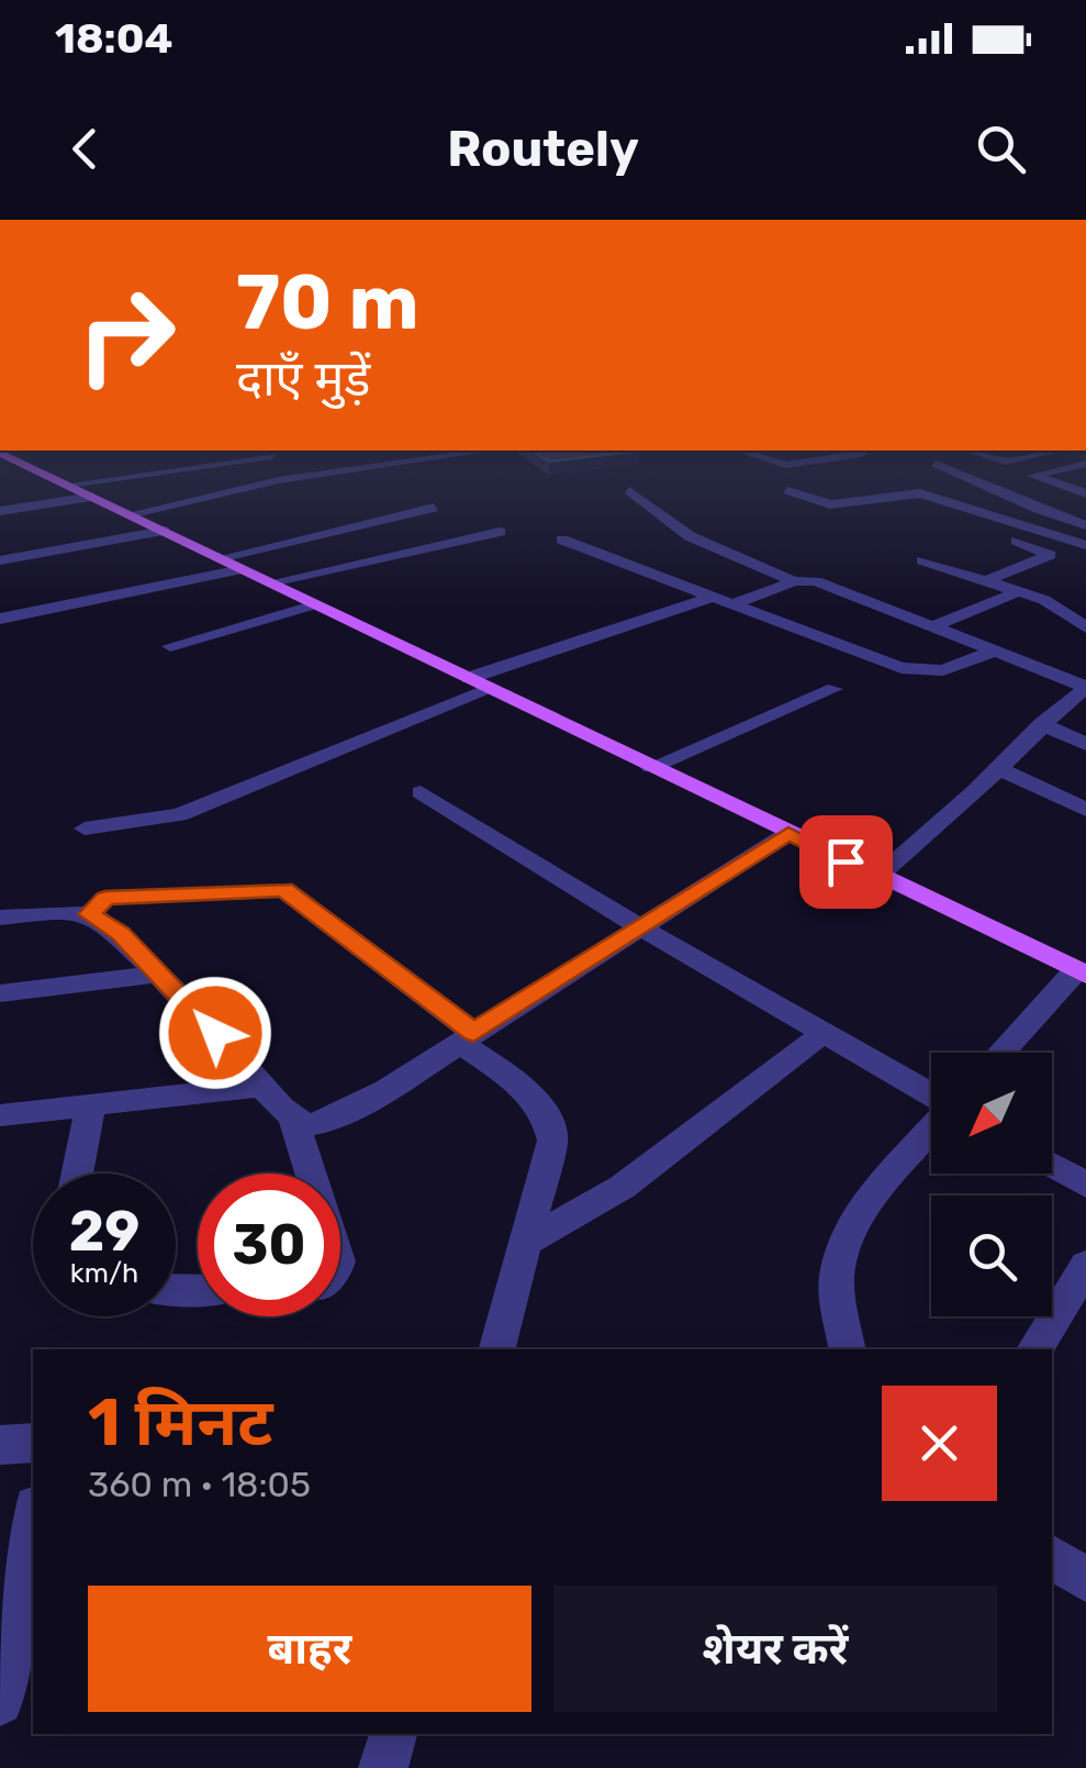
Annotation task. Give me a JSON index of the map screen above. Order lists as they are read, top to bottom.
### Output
{
  "north": "bottom left",
  "page": {
    "status": "18:04",
    "header": "Routely",
    "turn": ["70 m", "दाएँ मुड़ें"],
    "speed": "29 km/h",
    "limit": "30",
    "heading": ["1 मिनट", "360 m · 18:05"],
    "buttons": ["बाहर", "शेयर करें"]
  }
}
